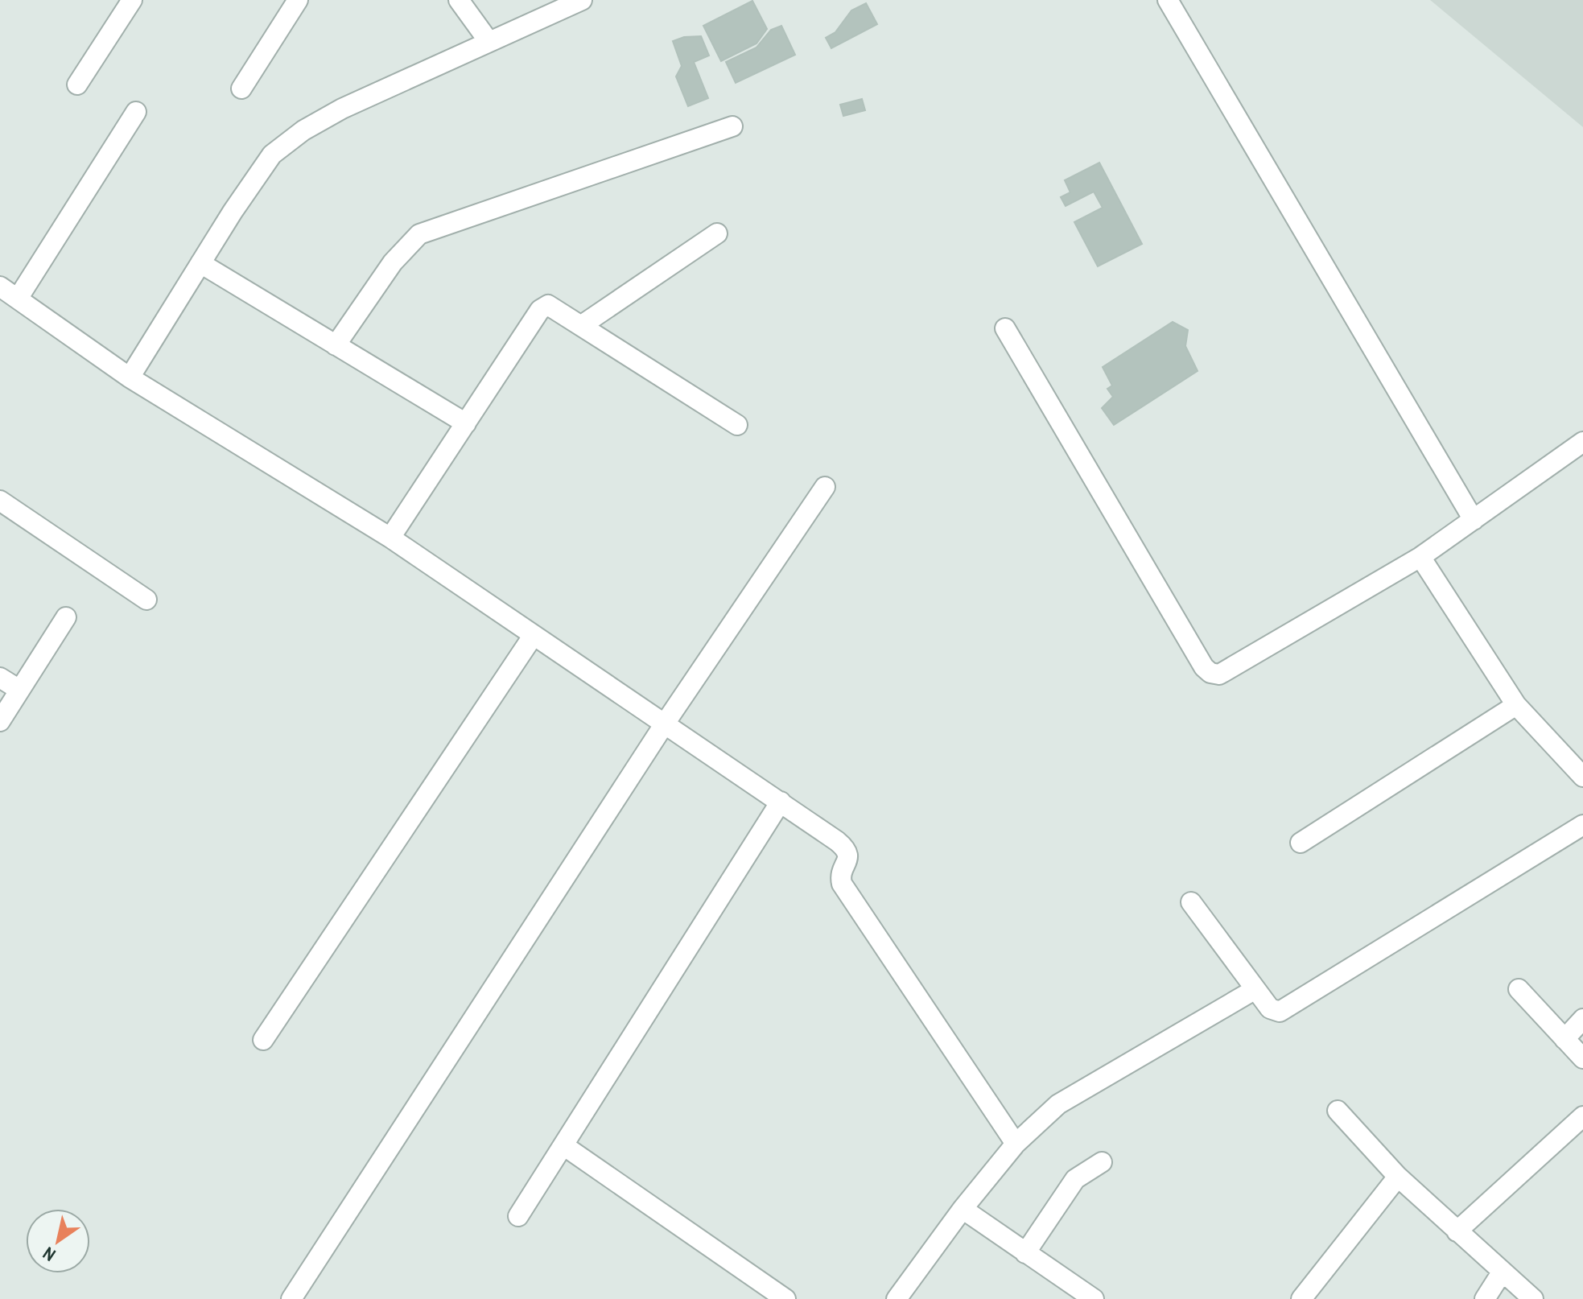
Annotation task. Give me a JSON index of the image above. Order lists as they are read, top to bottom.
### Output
{
  "north": "bottom left"
}
